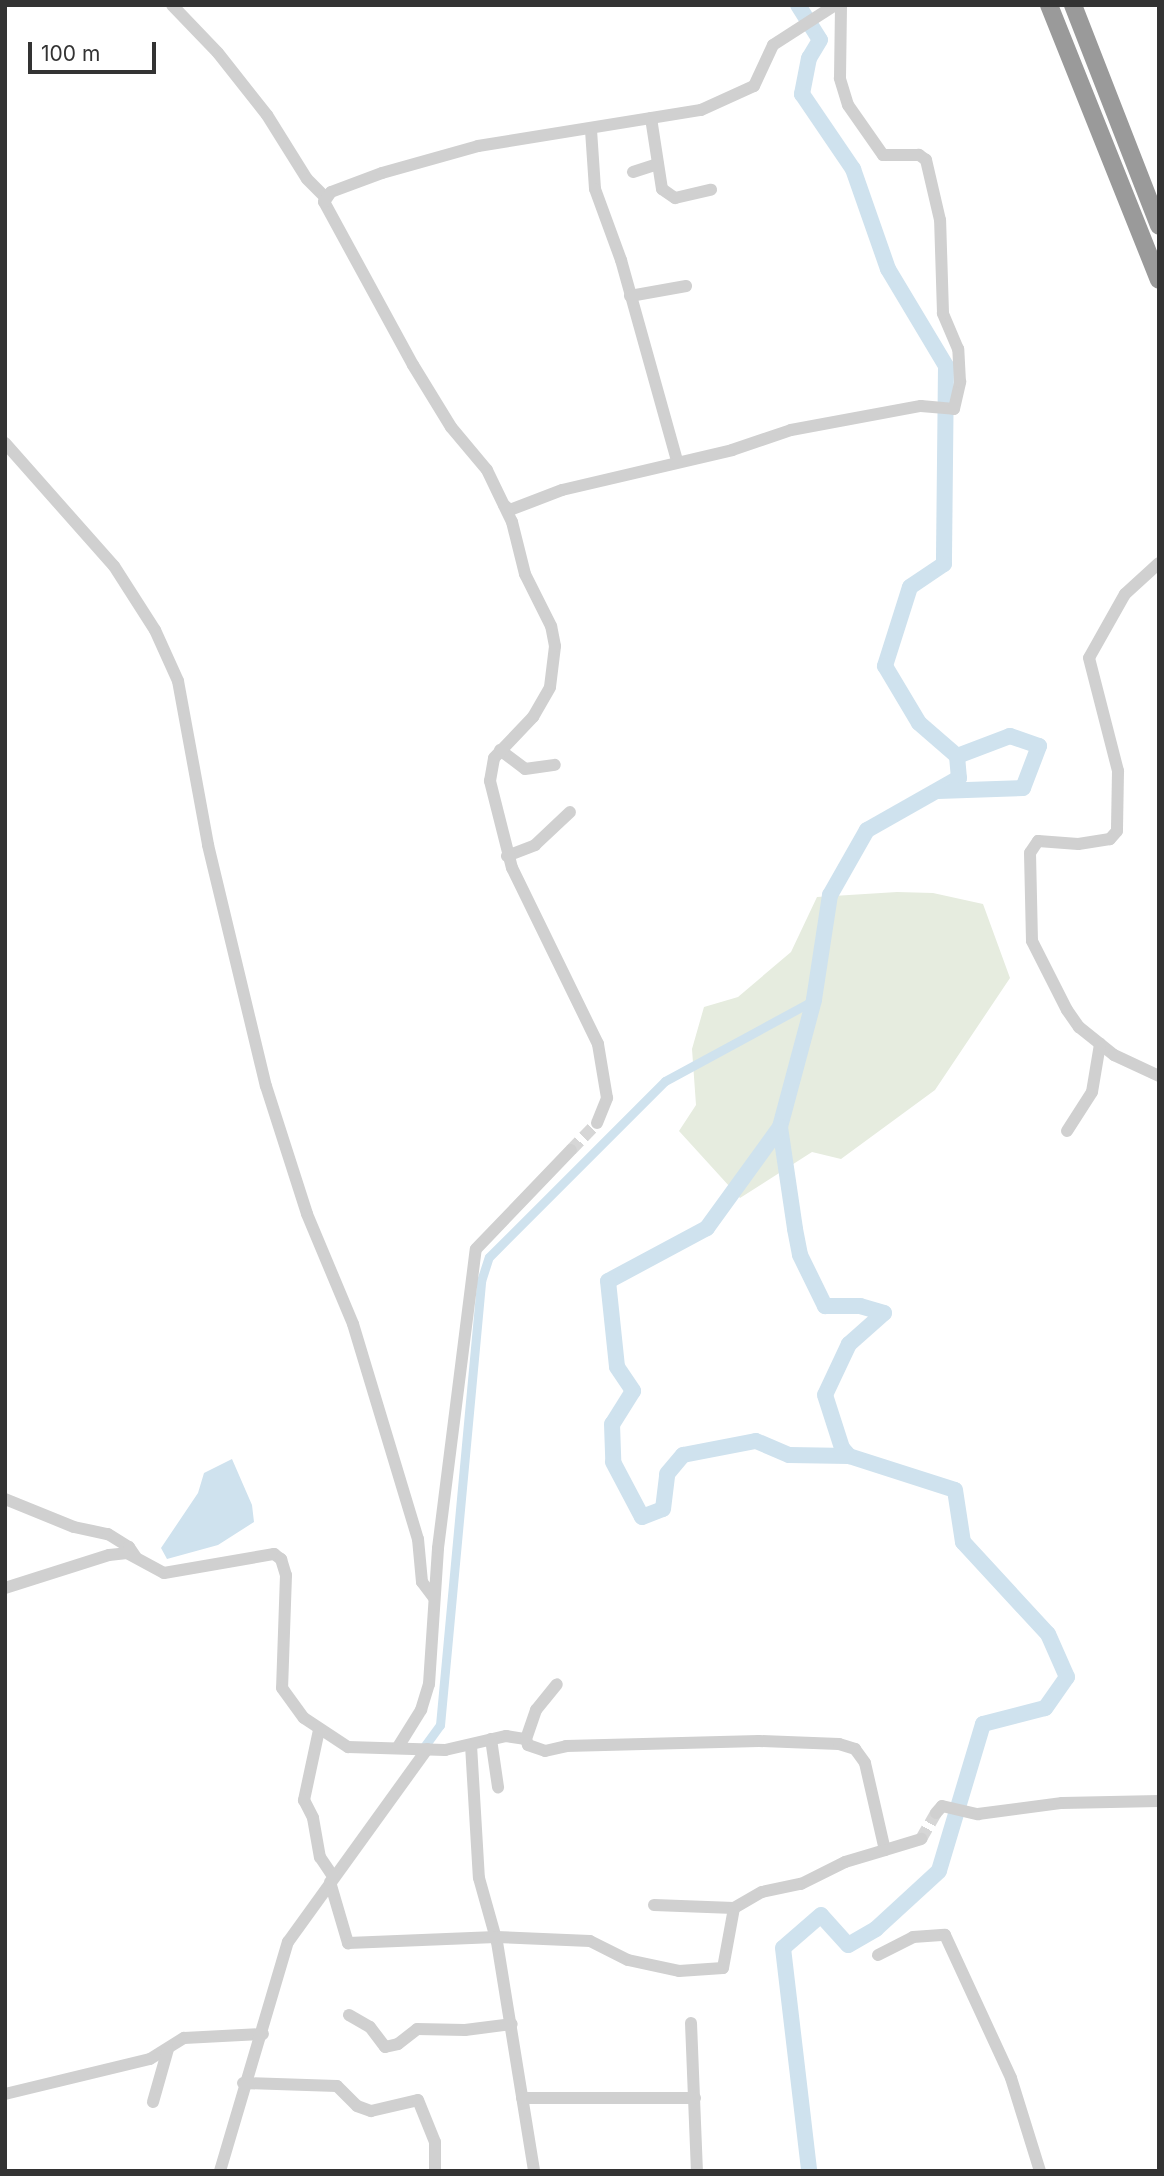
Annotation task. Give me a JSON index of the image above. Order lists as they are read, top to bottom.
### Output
{
  "scale_bar": "100 m"
}
